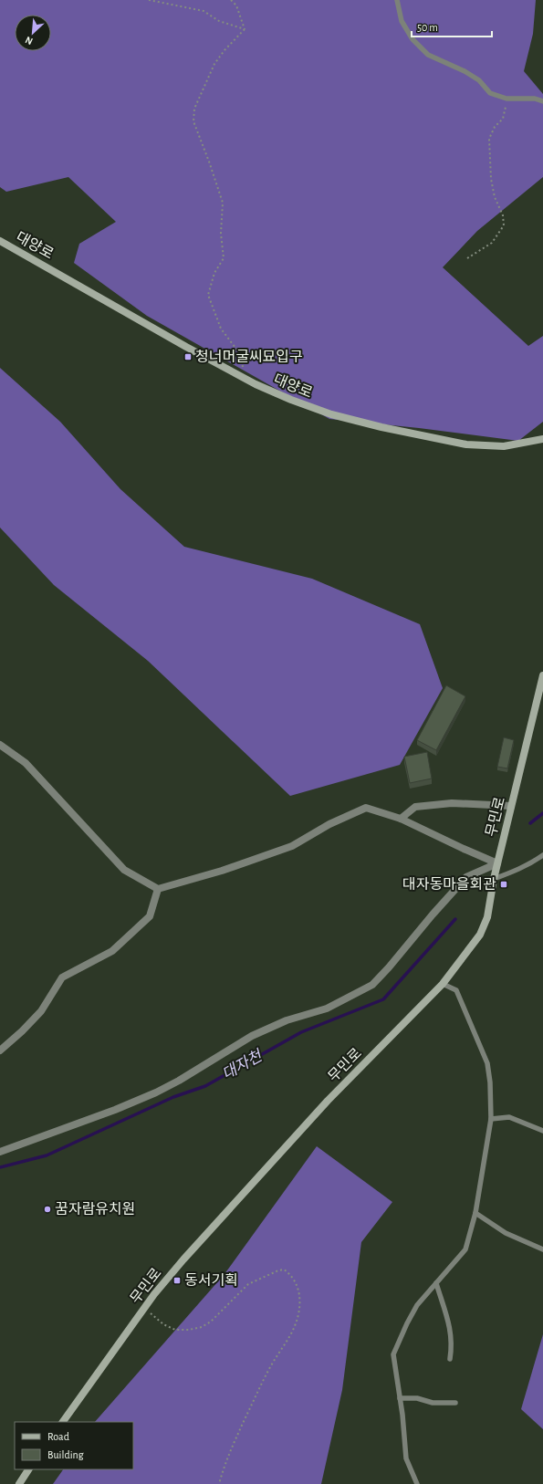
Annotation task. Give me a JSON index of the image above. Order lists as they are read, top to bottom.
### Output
{
  "streets": {
    "street": ["대양로", "무민로"]
  },
  "water": ["대자천"],
  "places": {
    "transit": ["청너머굴씨묘입구", "대자동마을회관", "동서기획"],
    "other": ["꿈자람유치원"]
  },
  "legend": ["Road", "Building"],
  "scale_bar": "50 m",
  "north": "bottom left"
}
